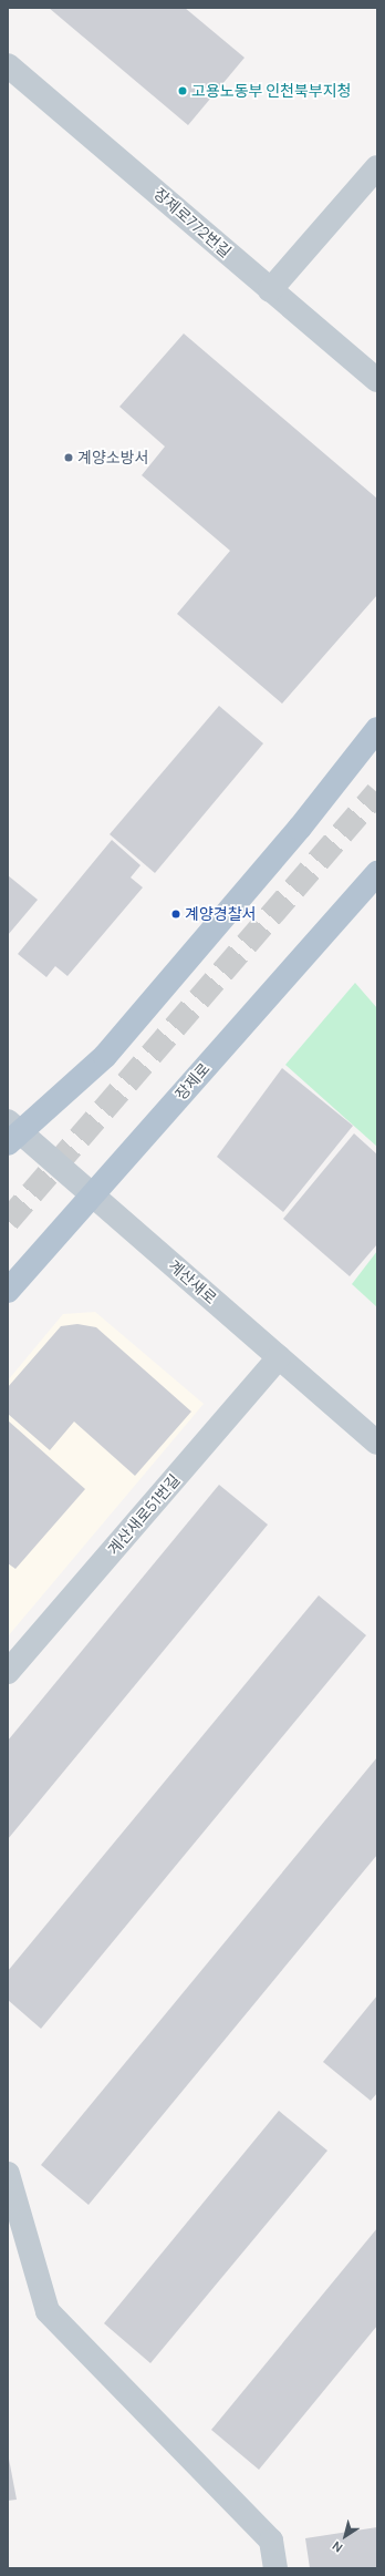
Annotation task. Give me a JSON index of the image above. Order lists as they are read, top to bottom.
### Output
{
  "streets": {
    "main road": ["장제로"],
    "street": ["장제로772번길", "계산새로", "계산새로51번길"]
  },
  "crossings": [
    ["장제로", "계산새로"],
    ["계산새로", "계산새로51번길"]
  ],
  "places": ["고용노동부 인천북부지청", "계양소방서", "계양경찰서"],
  "north": "bottom left"
}
